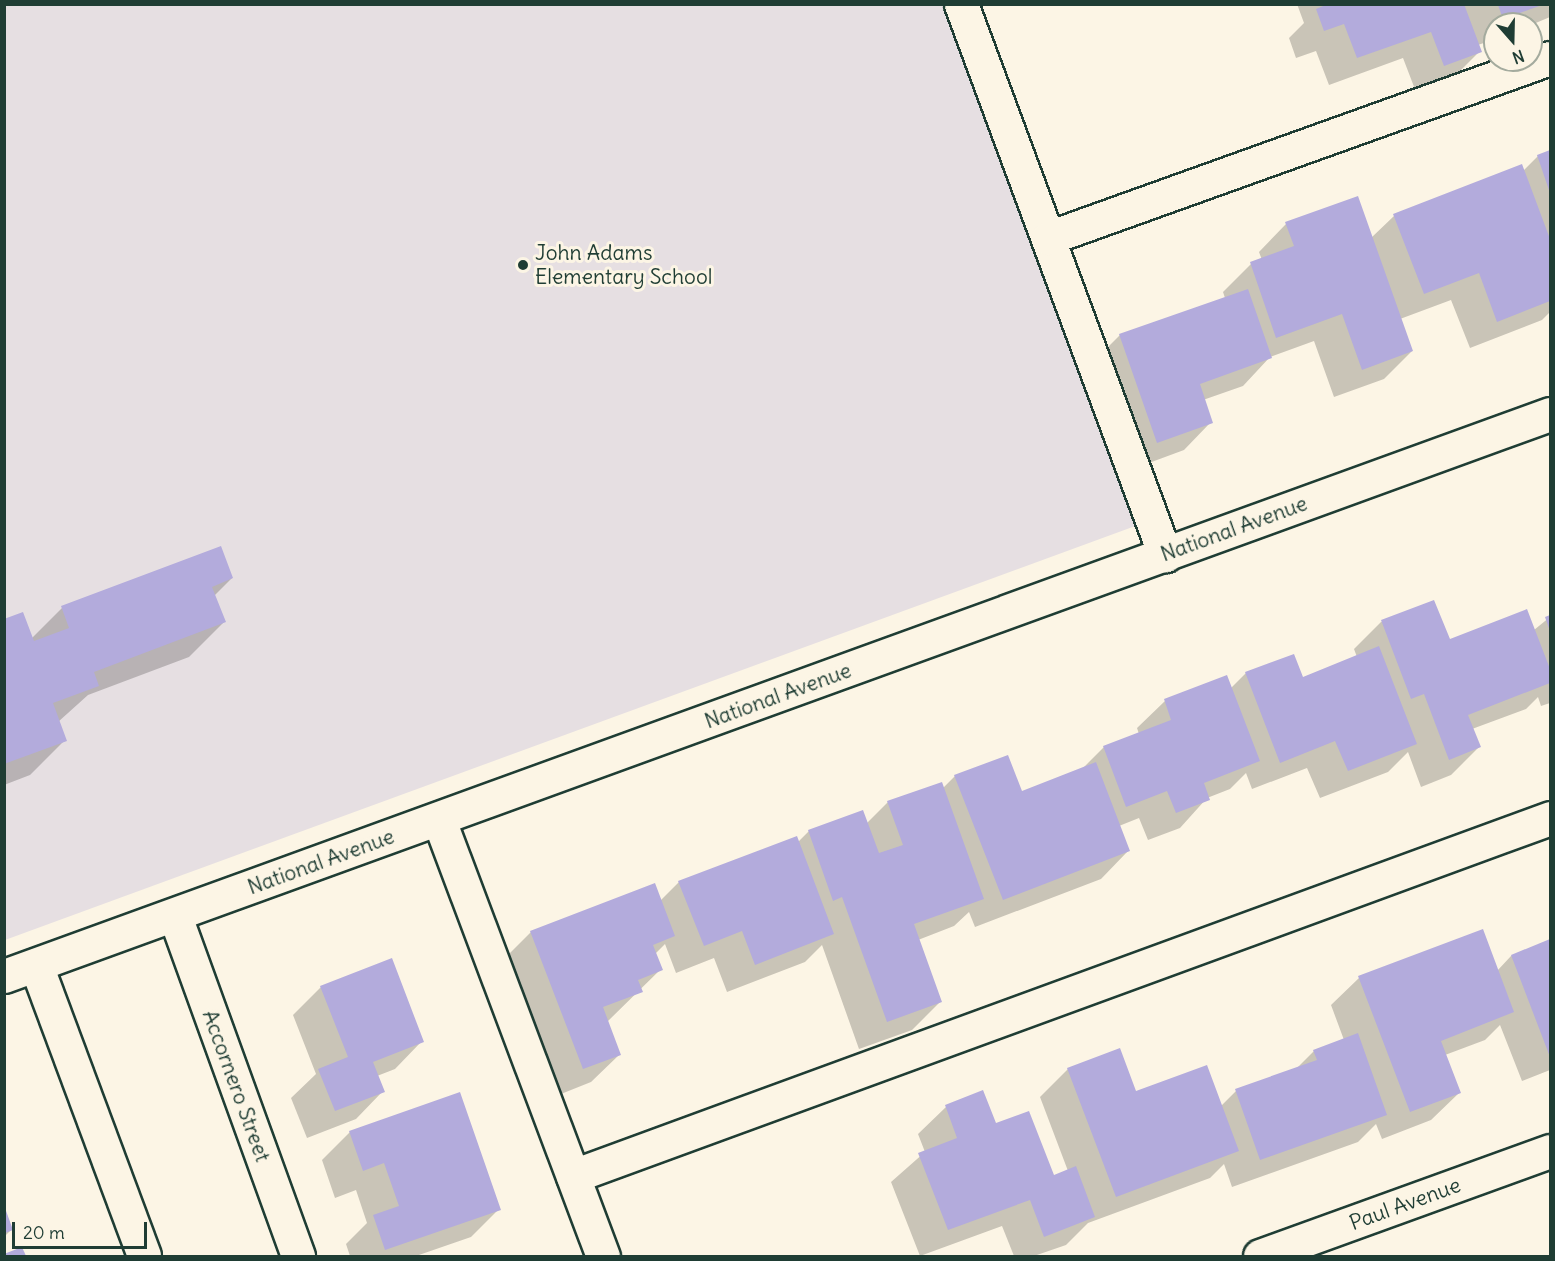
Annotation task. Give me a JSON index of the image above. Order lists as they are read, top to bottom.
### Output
{
  "streets": {
    "street": ["National Avenue", "Accornero Street", "Paul Avenue"]
  },
  "crossings": [
    ["National Avenue", "Accornero Street"]
  ],
  "places": ["John Adams Elementary School"],
  "scale_bar": "20 m",
  "north": "bottom"
}
